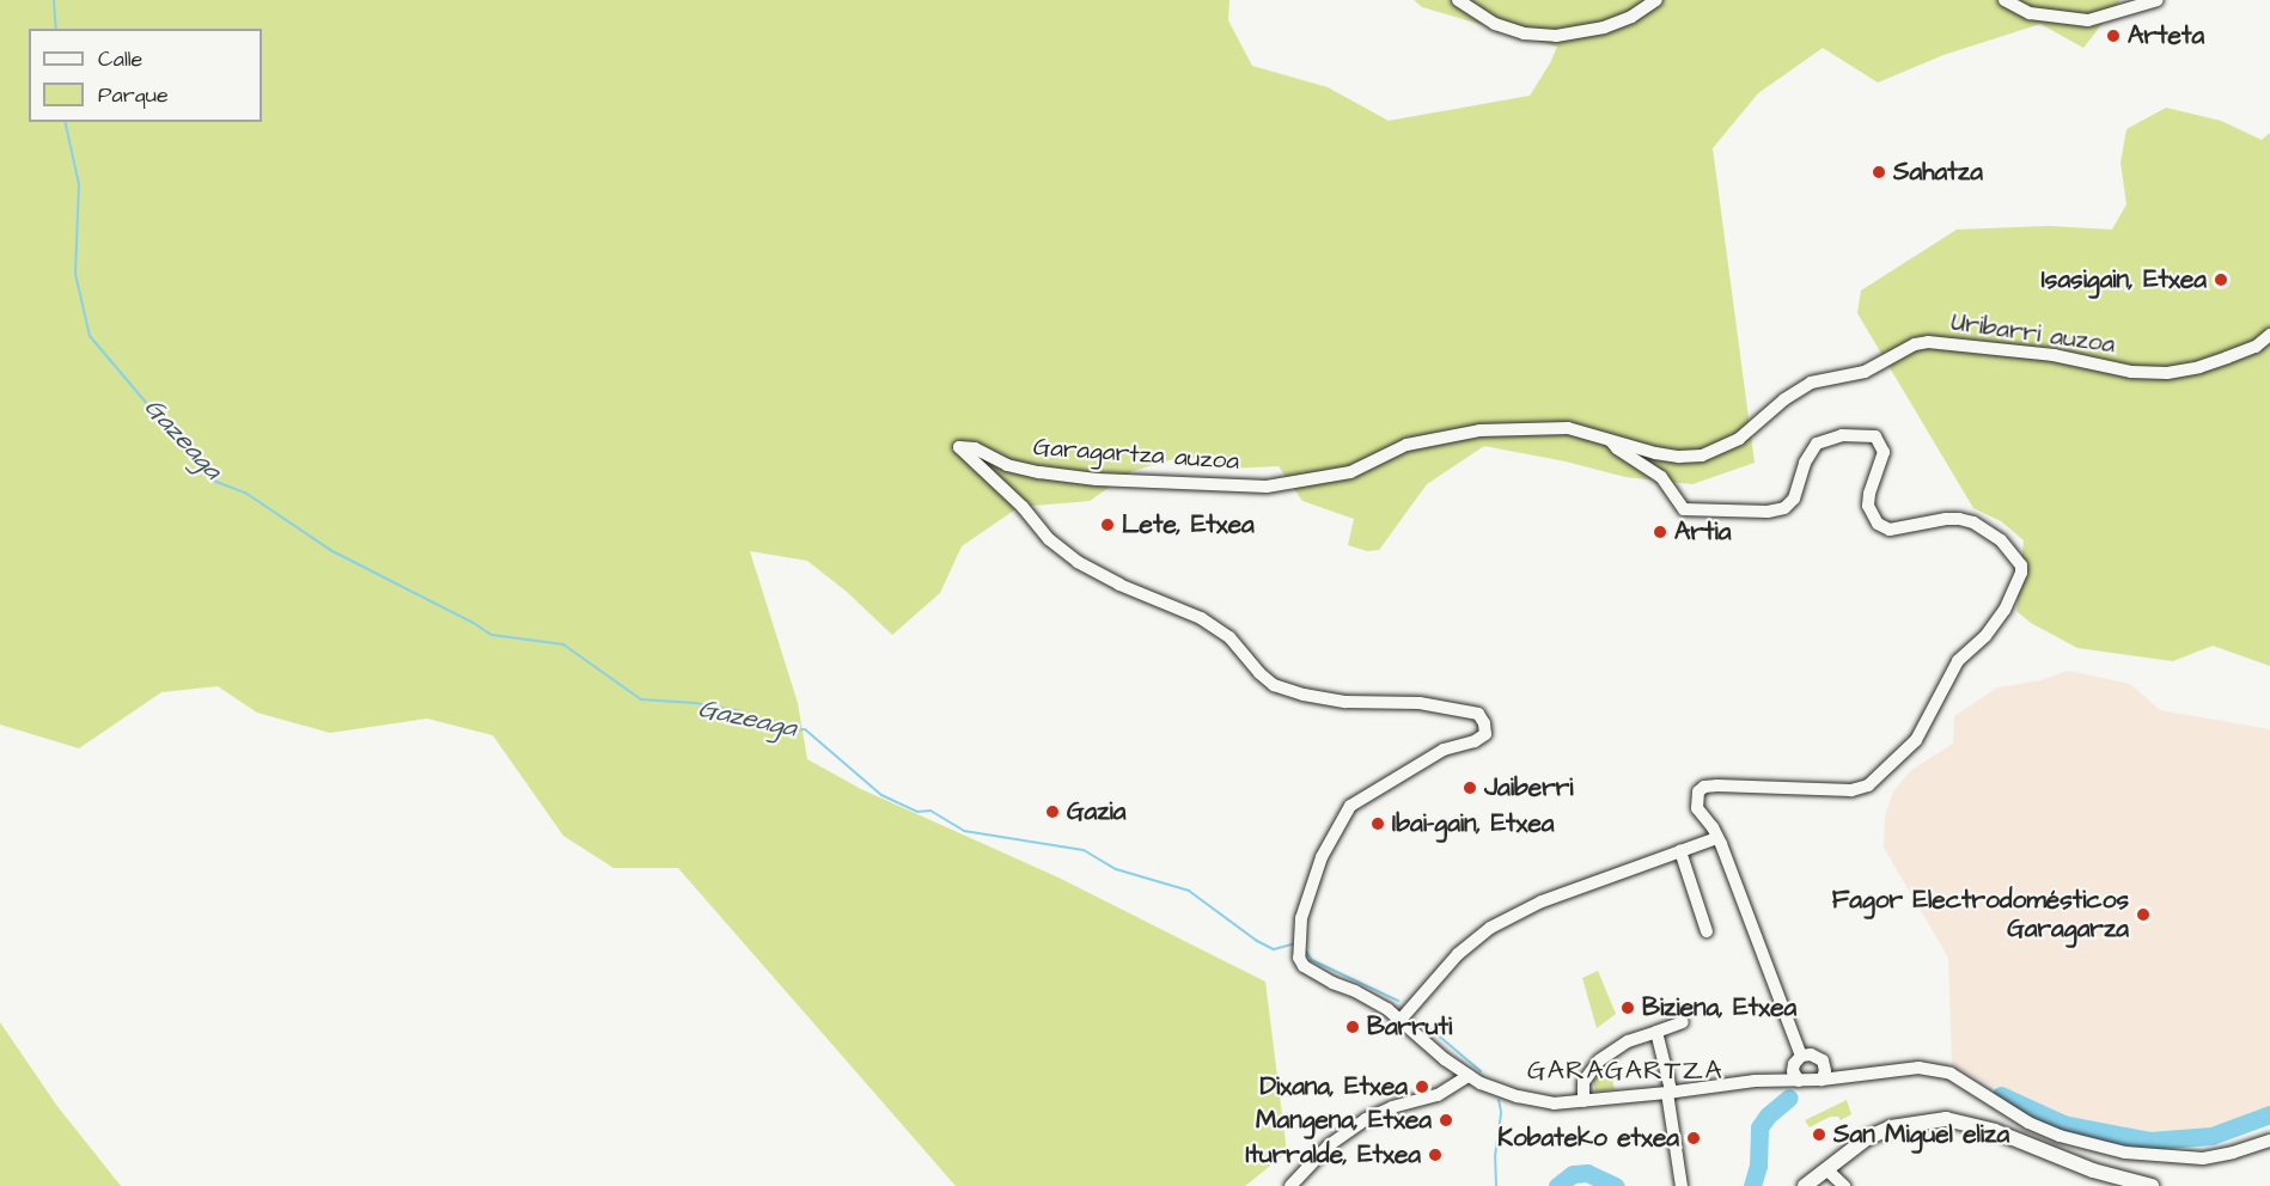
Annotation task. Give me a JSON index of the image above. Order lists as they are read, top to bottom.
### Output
{
  "streets": {
    "street": ["Uribarri auzoa", "Garagartza auzoa"]
  },
  "crossings": [
    ["Uribarri auzoa", "Garagartza auzoa"]
  ],
  "districts": ["GARAGARTZA"],
  "water": ["Gazeaga"],
  "places": [
    "Arteta",
    "Sahatza",
    "Isasigain, Etxea",
    "Lete, Etxea",
    "Artia",
    "Jaiberri",
    "Gazia",
    "Ibai-gain, Etxea",
    "Fagor Electrodomésticos Garagarza",
    "Biziena, Etxea",
    "Barruti",
    "Dixana, Etxea",
    "Mangena, Etxea",
    "San Miguel eliza",
    "Kobateko etxea",
    "Iturralde, Etxea"
  ],
  "legend": ["Calle", "Parque"]
}
